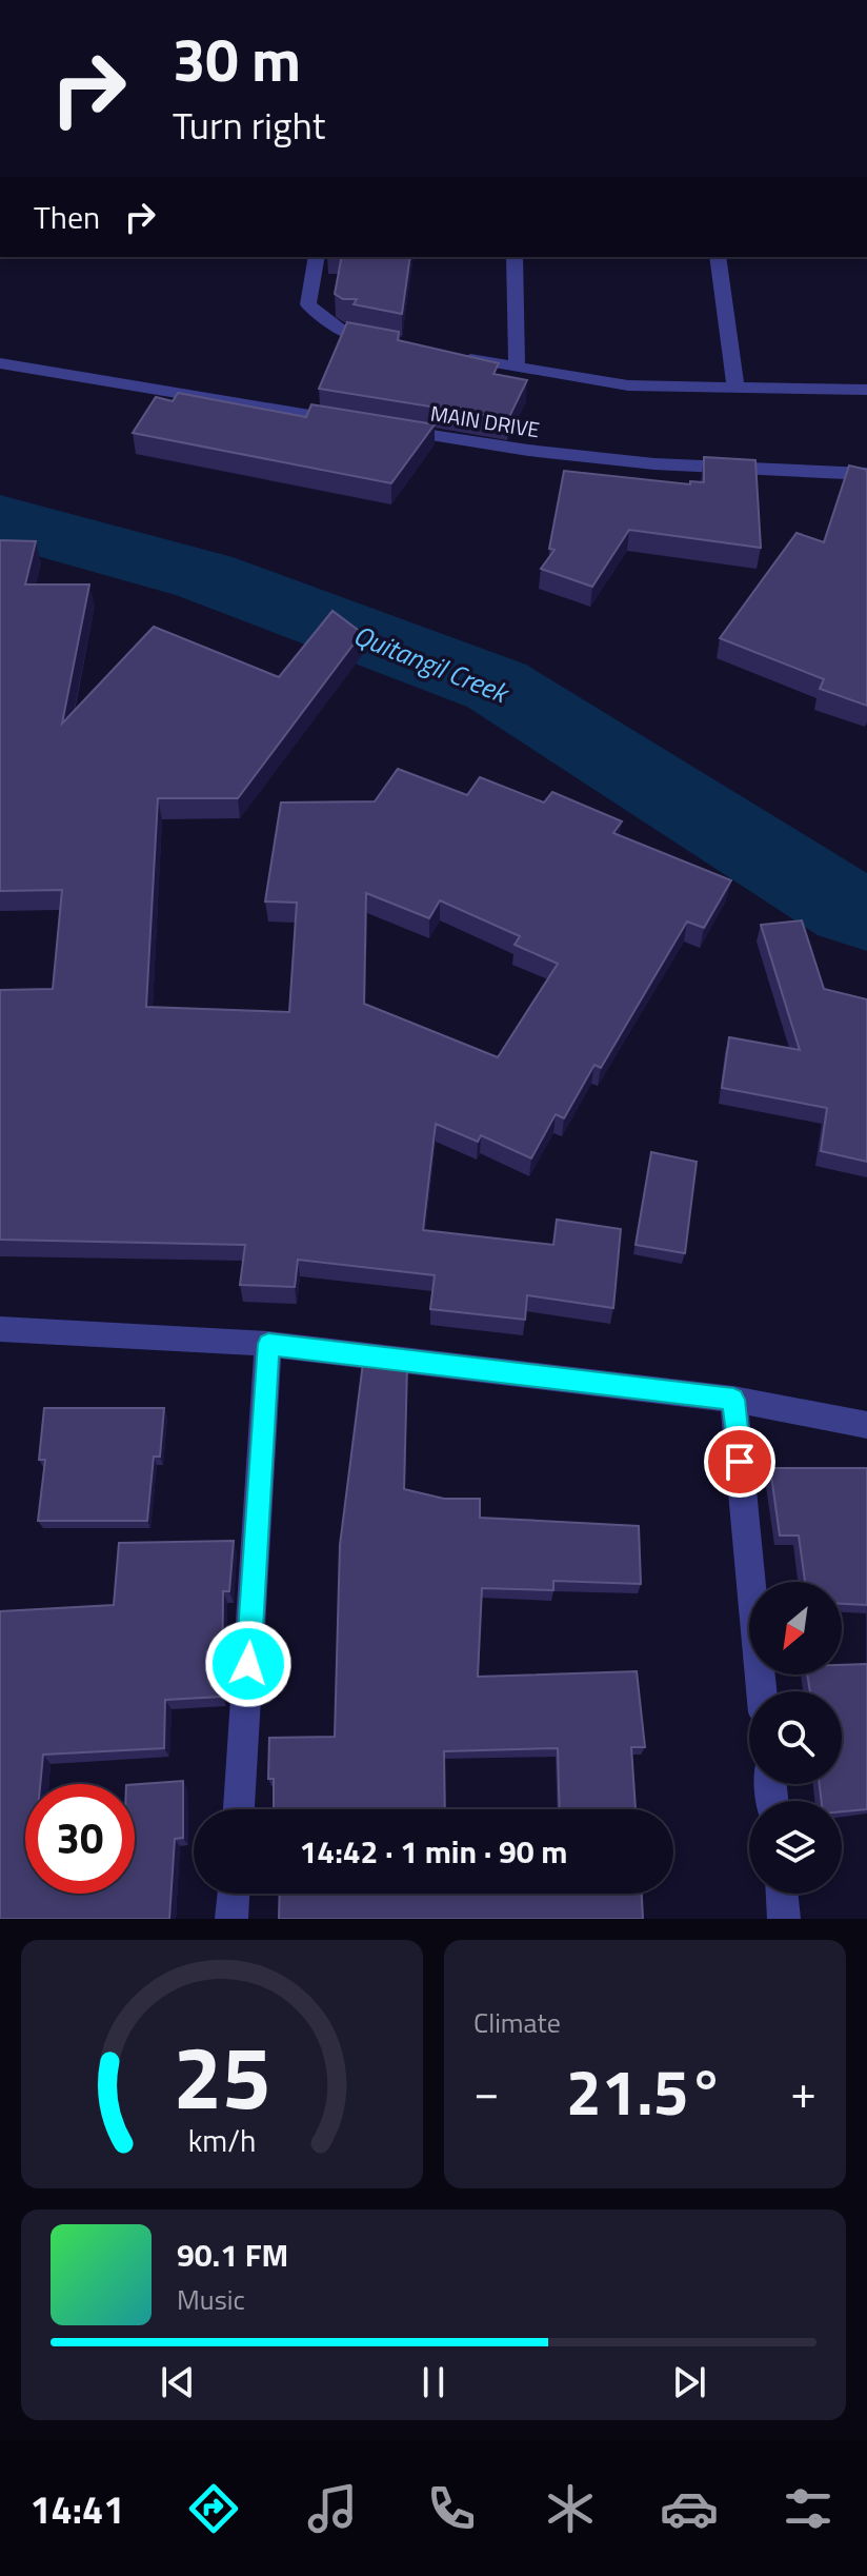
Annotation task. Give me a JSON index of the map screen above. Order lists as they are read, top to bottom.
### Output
{
  "streets": {
    "street": ["MAIN DRIVE"]
  },
  "water": ["Quitangil Creek"],
  "north": "bottom left",
  "page": {
    "turn": ["30 m", "Turn right"],
    "then": "Then",
    "limit": "30",
    "trip": "14:42 · 1 min · 90 m",
    "tile": "Climate",
    "heat": ["−", "21.5°", "+"],
    "song": ["90.1 FM", "Music"],
    "tabs": "14:41",
    "gauge": ["25", "km/h"]
  }
}
